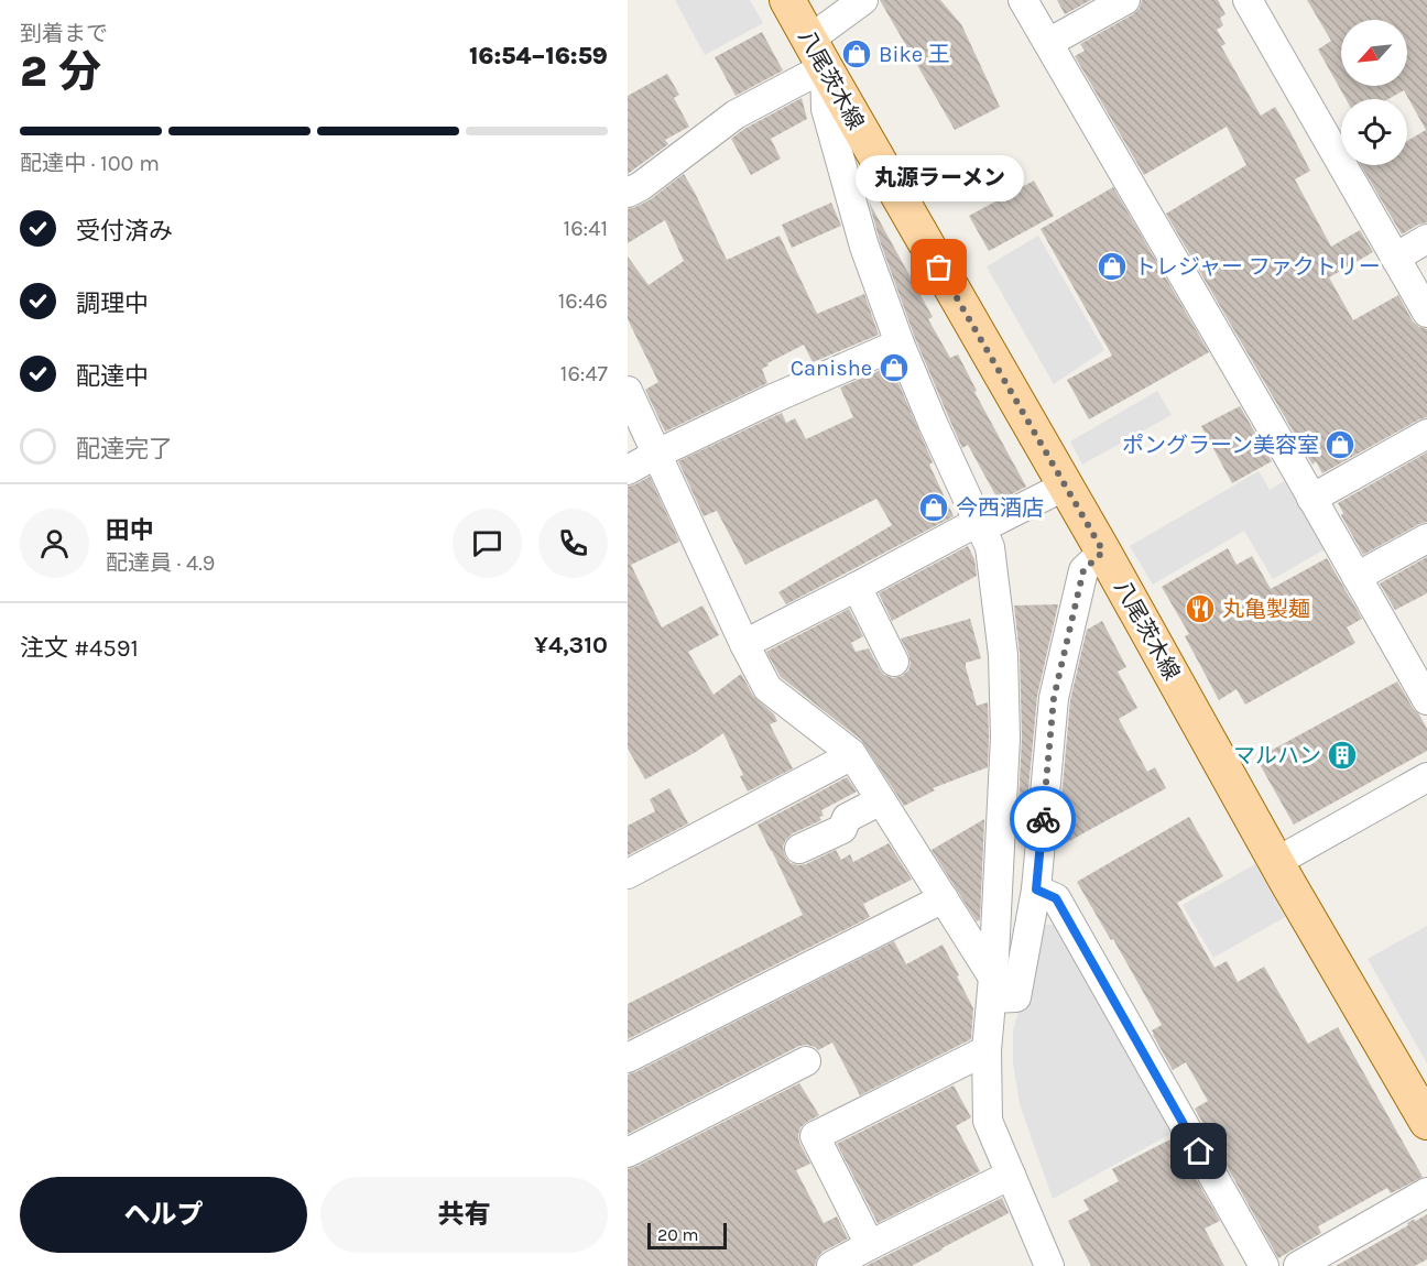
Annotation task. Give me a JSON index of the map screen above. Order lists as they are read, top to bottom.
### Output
{
  "streets": {
    "main road": ["八尾茨木線"]
  },
  "places": {
    "shop": [
      "Bike 王",
      "トレジャー ファクトリー",
      "Canishe",
      "ポングラーン美容室",
      "今西酒店"
    ],
    "other": ["丸源ラーメン"],
    "restaurant": ["丸亀製麺"],
    "building": ["マルハン"]
  },
  "scale_bar": "20 m",
  "north": "bottom left",
  "page": {
    "heading": ["2 分", "到着まで", "16:54–16:59"],
    "panel": [
      "田中",
      "配達員 · 4.9",
      "注文 #4591",
      "¥4,310"
    ],
    "bar": "配達中 · 100 m",
    "bubble": "丸源ラーメン",
    "list": [
      ["受付済み", "16:41"],
      ["調理中", "16:46"],
      ["配達中", "16:47"],
      "配達完了"
    ],
    "buttons": ["ヘルプ", "共有"],
    "scale": "20 m"
  }
}
